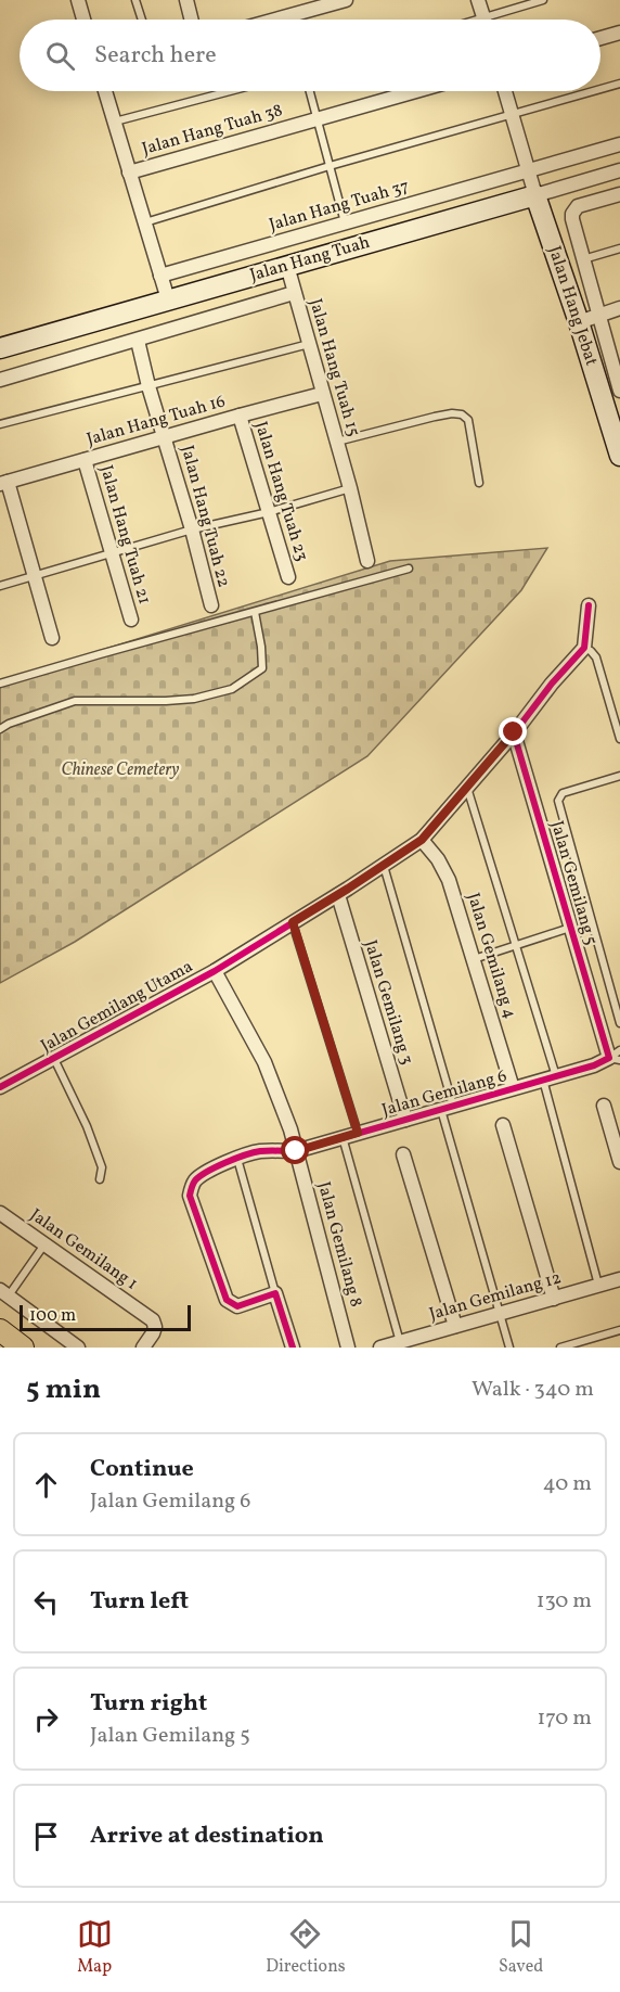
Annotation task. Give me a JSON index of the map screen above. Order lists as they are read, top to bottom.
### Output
{
  "streets": {
    "street": [
      "Jalan Hang Tuah 38",
      "Jalan Hang Tuah 37",
      "Jalan Hang Tuah",
      "Jalan Hang Jebat",
      "Jalan Hang Tuah 15",
      "Jalan Hang Tuah 16",
      "Jalan Hang Tuah 23",
      "Jalan Hang Tuah 22",
      "Jalan Hang Tuah 21",
      "Jalan Gemilang 5",
      "Jalan Gemilang 4",
      "Jalan Gemilang 3",
      "Jalan Gemilang Utama",
      "Jalan Gemilang 6",
      "Jalan Gemilang 8",
      "Jalan Gemilang 1",
      "Jalan Gemilang 12"
    ]
  },
  "crossings": [
    ["Jalan Hang Tuah", "Jalan Hang Jebat"],
    ["Jalan Hang Tuah 15", "Jalan Hang Tuah 16"],
    ["Jalan Hang Tuah 15", "Jalan Hang Tuah 22"],
    ["Jalan Hang Tuah 16", "Jalan Hang Tuah 23"],
    ["Jalan Hang Tuah 16", "Jalan Hang Tuah 22"],
    ["Jalan Hang Tuah 16", "Jalan Hang Tuah 21"],
    ["Jalan Gemilang 5", "Jalan Gemilang 6"],
    ["Jalan Gemilang 4", "Jalan Gemilang 6"],
    ["Jalan Gemilang 3", "Jalan Gemilang 6"],
    ["Jalan Gemilang Utama", "Jalan Gemilang 8"],
    ["Jalan Gemilang 6", "Jalan Gemilang 8"]
  ],
  "parks": ["Chinese Cemetery"],
  "scale_bar": "100 m",
  "page": {
    "search": "Search here",
    "scale": "100 m",
    "heading": ["5 min", "Walk · 340 m"],
    "list": [
      ["Continue", "Jalan Gemilang 6", "40 m"],
      ["Turn left", "130 m"],
      ["Turn right", "Jalan Gemilang 5", "170 m"],
      "Arrive at destination"
    ],
    "nav": ["Map", "Directions", "Saved"]
  }
}
